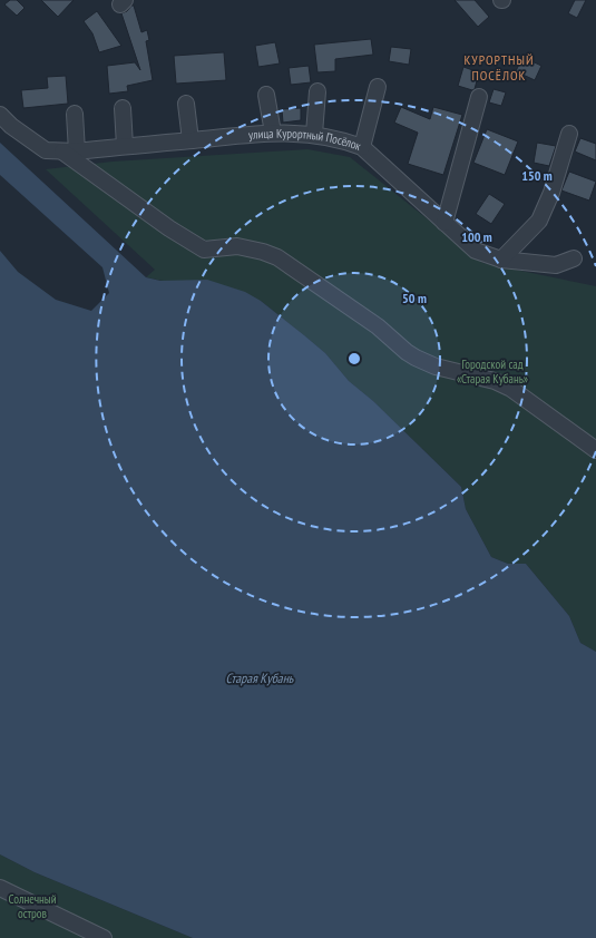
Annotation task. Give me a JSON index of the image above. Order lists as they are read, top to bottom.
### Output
{
  "streets": {
    "street": ["улица Курортный Посёлок"]
  },
  "districts": ["КУРОРТНЫЙ ПОСЁЛОК"],
  "water": ["Старая Кубань"],
  "parks": ["Городской сад «Старая Кубань»", "Солнечный остров"],
  "rings": ["150 m", "100 m", "50 m"]
}
